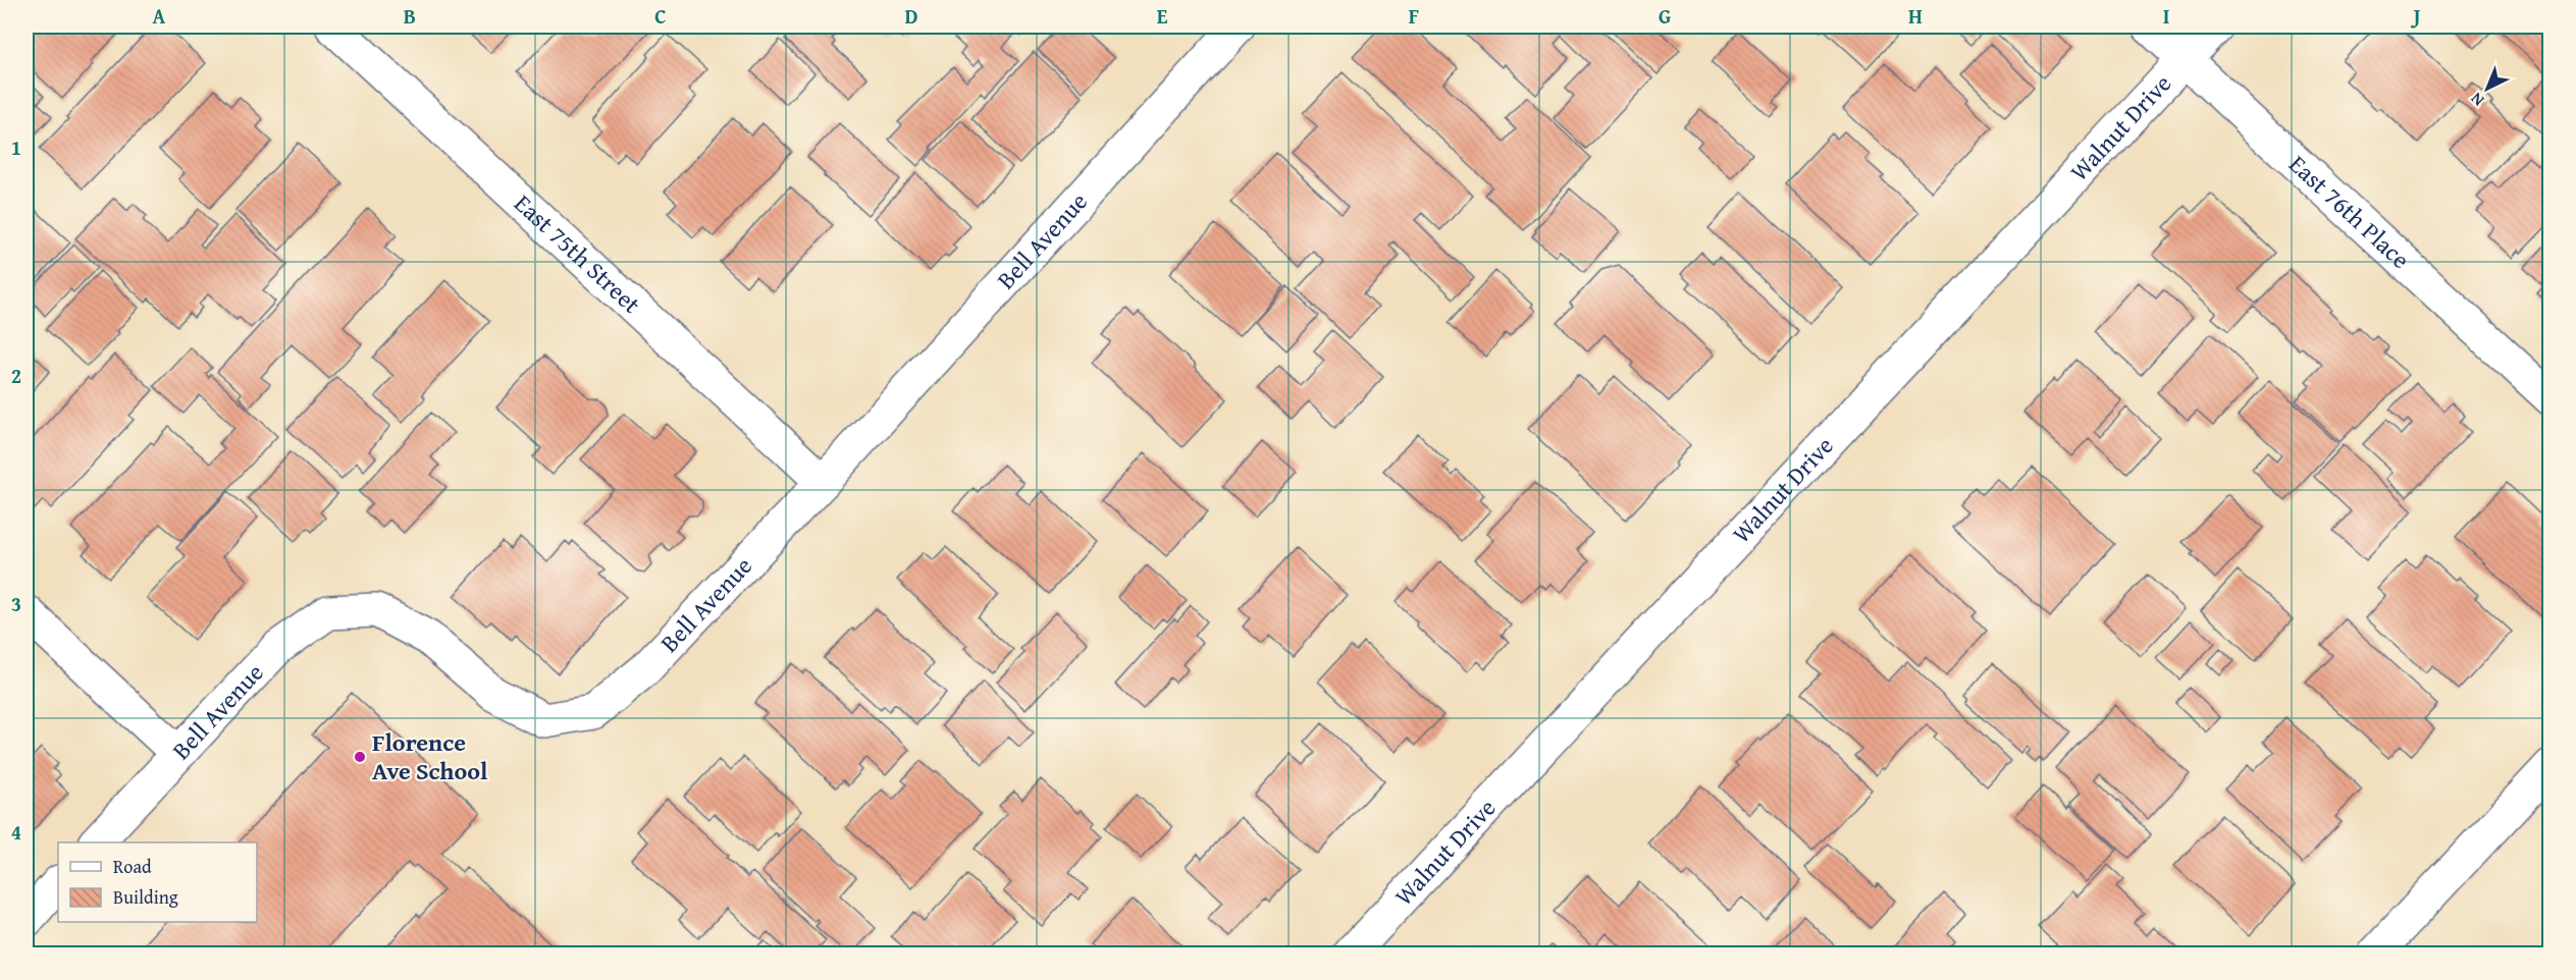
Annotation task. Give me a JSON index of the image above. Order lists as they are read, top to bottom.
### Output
{
  "streets": {
    "street": [
      "Walnut Drive",
      "East 76th Place",
      "Bell Avenue",
      "East 75th Street"
    ]
  },
  "crossings": [
    ["Walnut Drive", "East 76th Place"],
    ["Bell Avenue", "East 75th Street"]
  ],
  "places": ["Florence Ave School"],
  "legend": ["Road", "Building"],
  "north": "bottom left",
  "grid": {
    "columns": [
      "A",
      "B",
      "C",
      "D",
      "E",
      "F",
      "G",
      "H",
      "I",
      "J"
    ],
    "rows": [
      "1",
      "2",
      "3",
      "4"
    ]
  }
}
